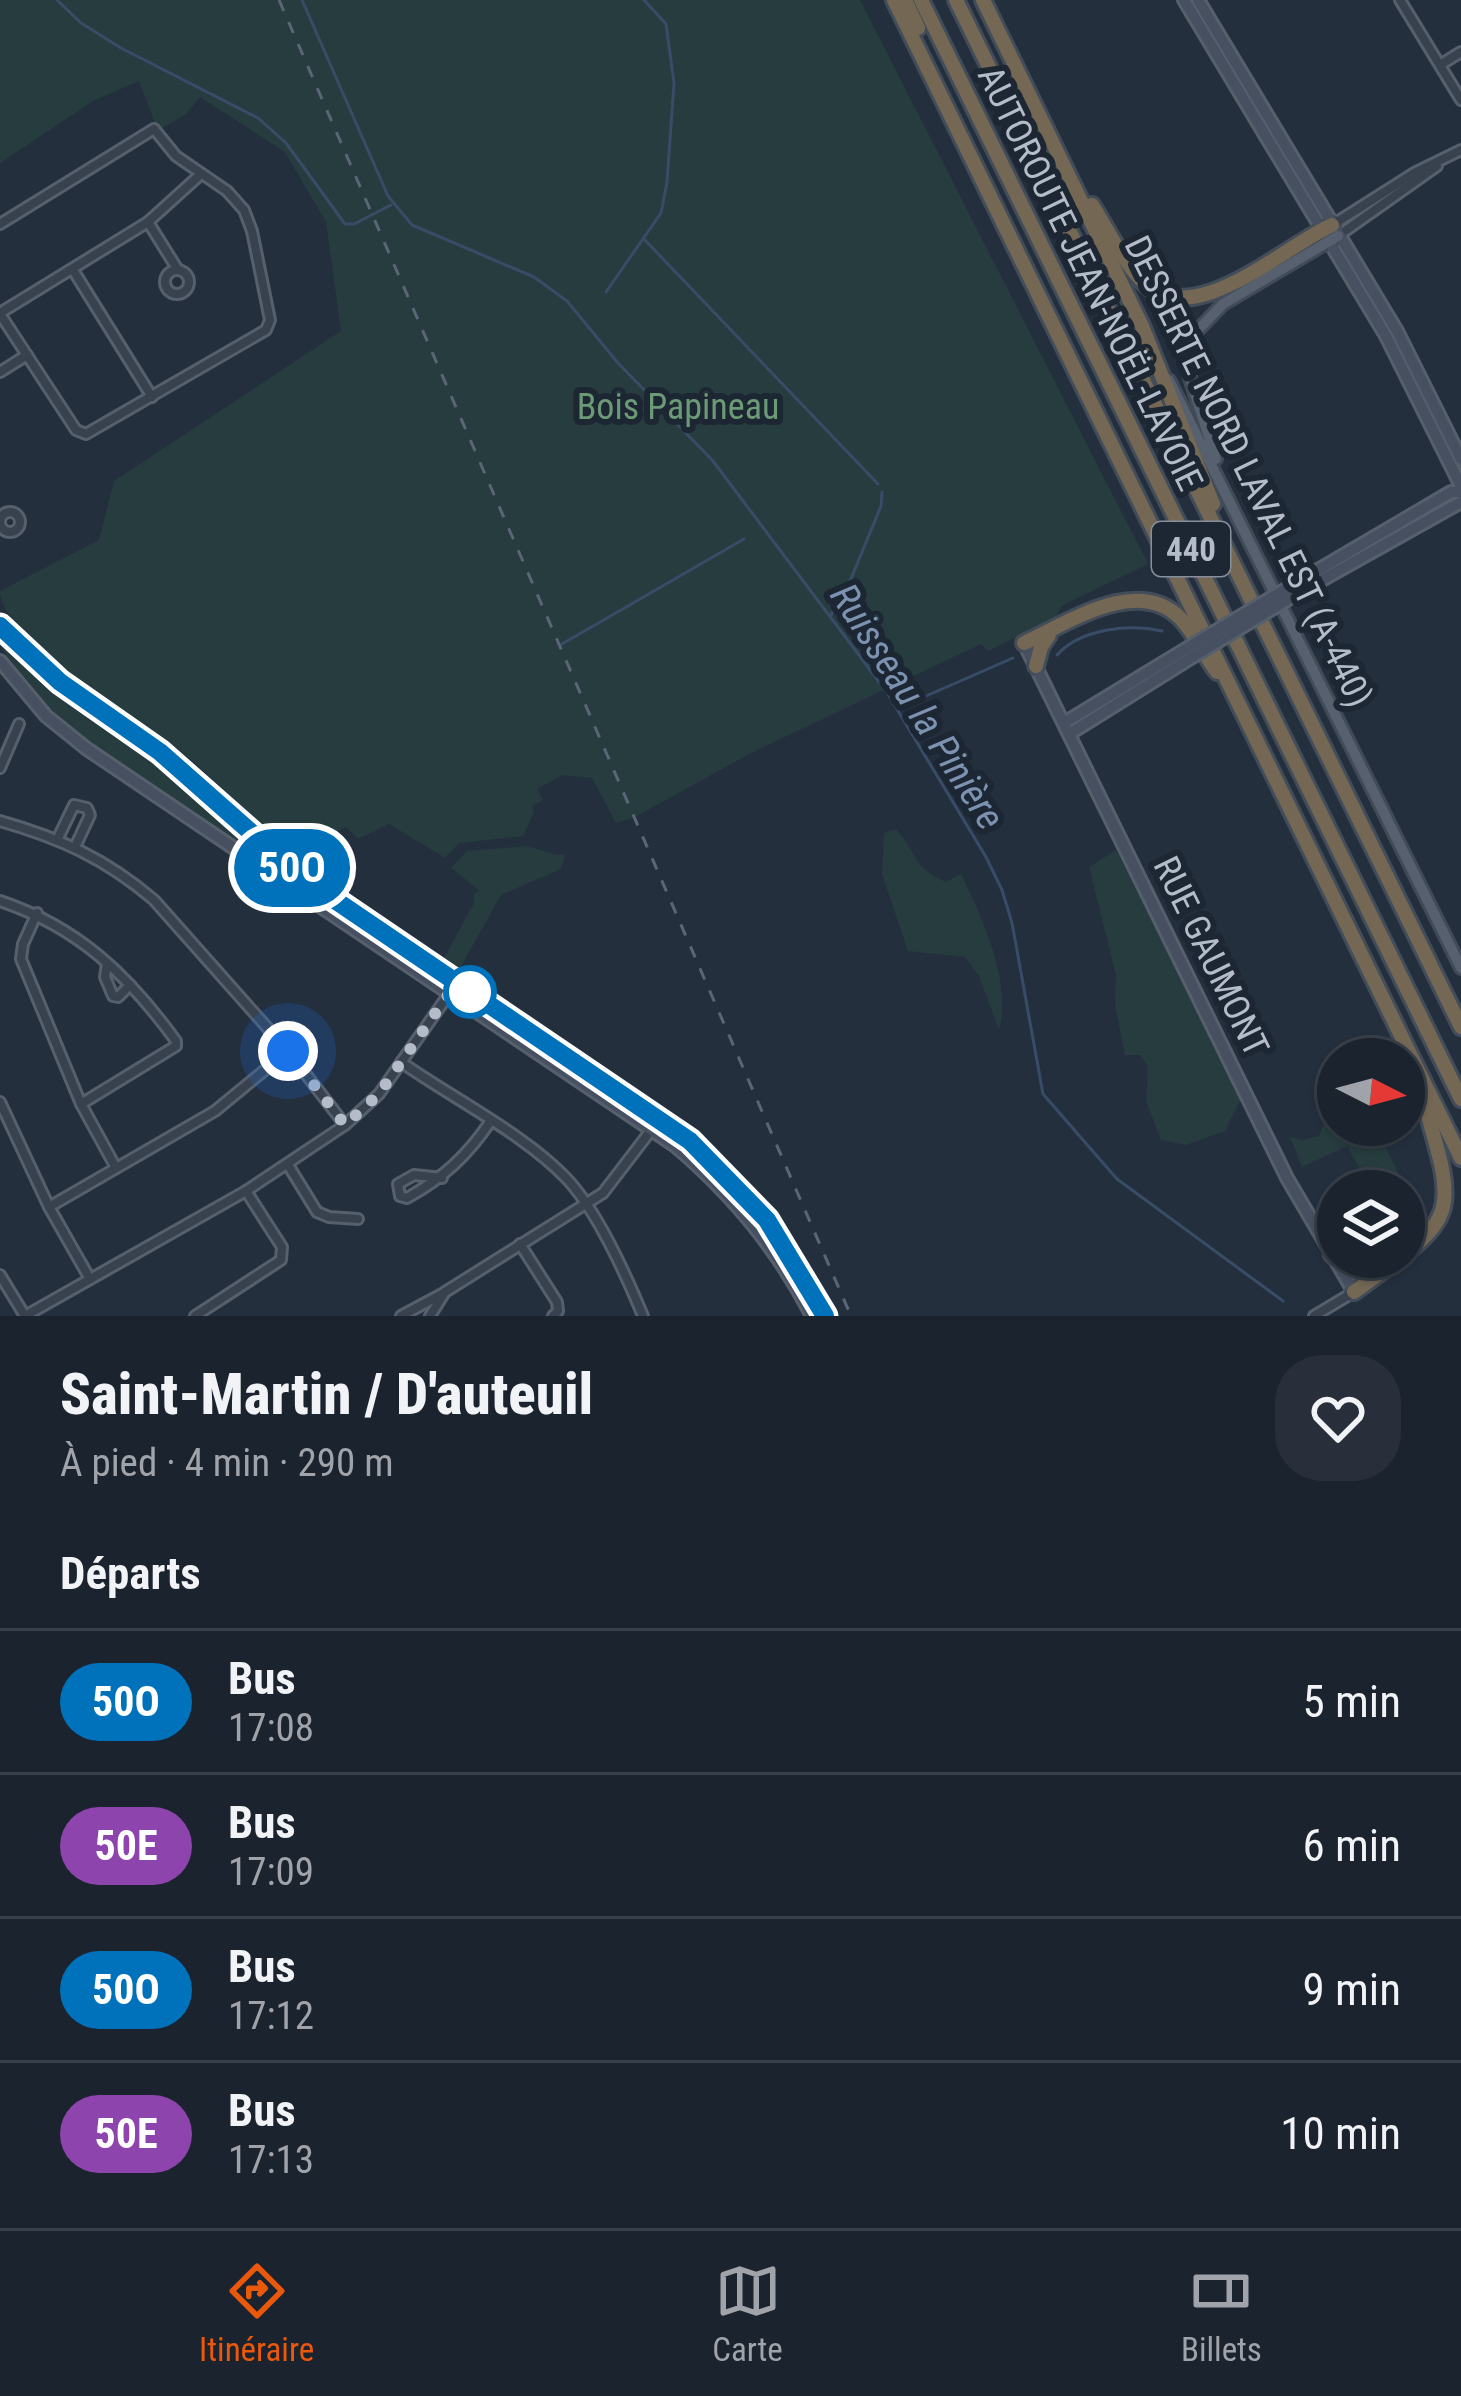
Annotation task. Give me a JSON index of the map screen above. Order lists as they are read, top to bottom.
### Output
{
  "streets": {
    "highway": ["AUTOROUTE JEAN-NOËL-LAVOIE", "DESSERTE NORD LAVAL EST (A-440)", "440"],
    "street": ["RUE GAUMONT"]
  },
  "water": ["Ruisseau la Pinière"],
  "parks": ["Bois Papineau"],
  "lines": ["bus line 50O"],
  "north": "right",
  "page": {
    "on_map": "50O",
    "heading": [
      ["Saint-Martin / D'auteuil", "À pied · 4 min · 290 m"],
      "Départs"
    ],
    "list": [
      {
        "mark": "50O",
        "name": "Bus",
        "note": "17:08",
        "value": "5 min"
      },
      {
        "mark": "50E",
        "name": "Bus",
        "note": "17:09",
        "value": "6 min"
      },
      {
        "mark": "50O",
        "name": "Bus",
        "note": "17:12",
        "value": "9 min"
      },
      {
        "mark": "50E",
        "name": "Bus",
        "note": "17:13",
        "value": "10 min"
      }
    ],
    "tabs": ["Itinéraire", "Carte", "Billets"]
  }
}
